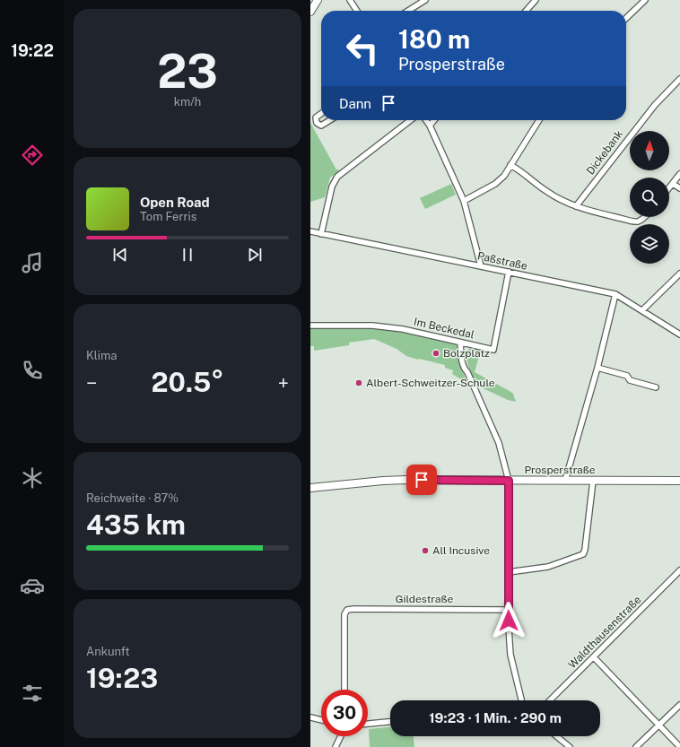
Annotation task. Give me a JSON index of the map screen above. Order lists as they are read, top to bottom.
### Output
{
  "streets": {
    "main road": ["Prosperstraße"],
    "street": [
      "Dickebank",
      "Paßstraße",
      "Im Beckedal",
      "Gildestraße",
      "Waldthausenstraße"
    ]
  },
  "crossings": [
    ["Paßstraße", "Im Beckedal"]
  ],
  "places": ["Bolzplatz", "Albert-Schweitzer-Schule", "All Incusive"],
  "north": "top",
  "page": {
    "tabs": "19:22",
    "tile": [
      ["23", "km/h"],
      "Klima",
      ["Reichweite · 87%", "435 km"],
      ["Ankunft", "19:23"]
    ],
    "turn": ["180 m", "Prosperstraße"],
    "then": "Dann",
    "song": ["Open Road", "Tom Ferris"],
    "heat": ["−", "20.5°", "+"],
    "limit": "30",
    "trip": "19:23 · 1 Min. · 290 m"
  }
}
